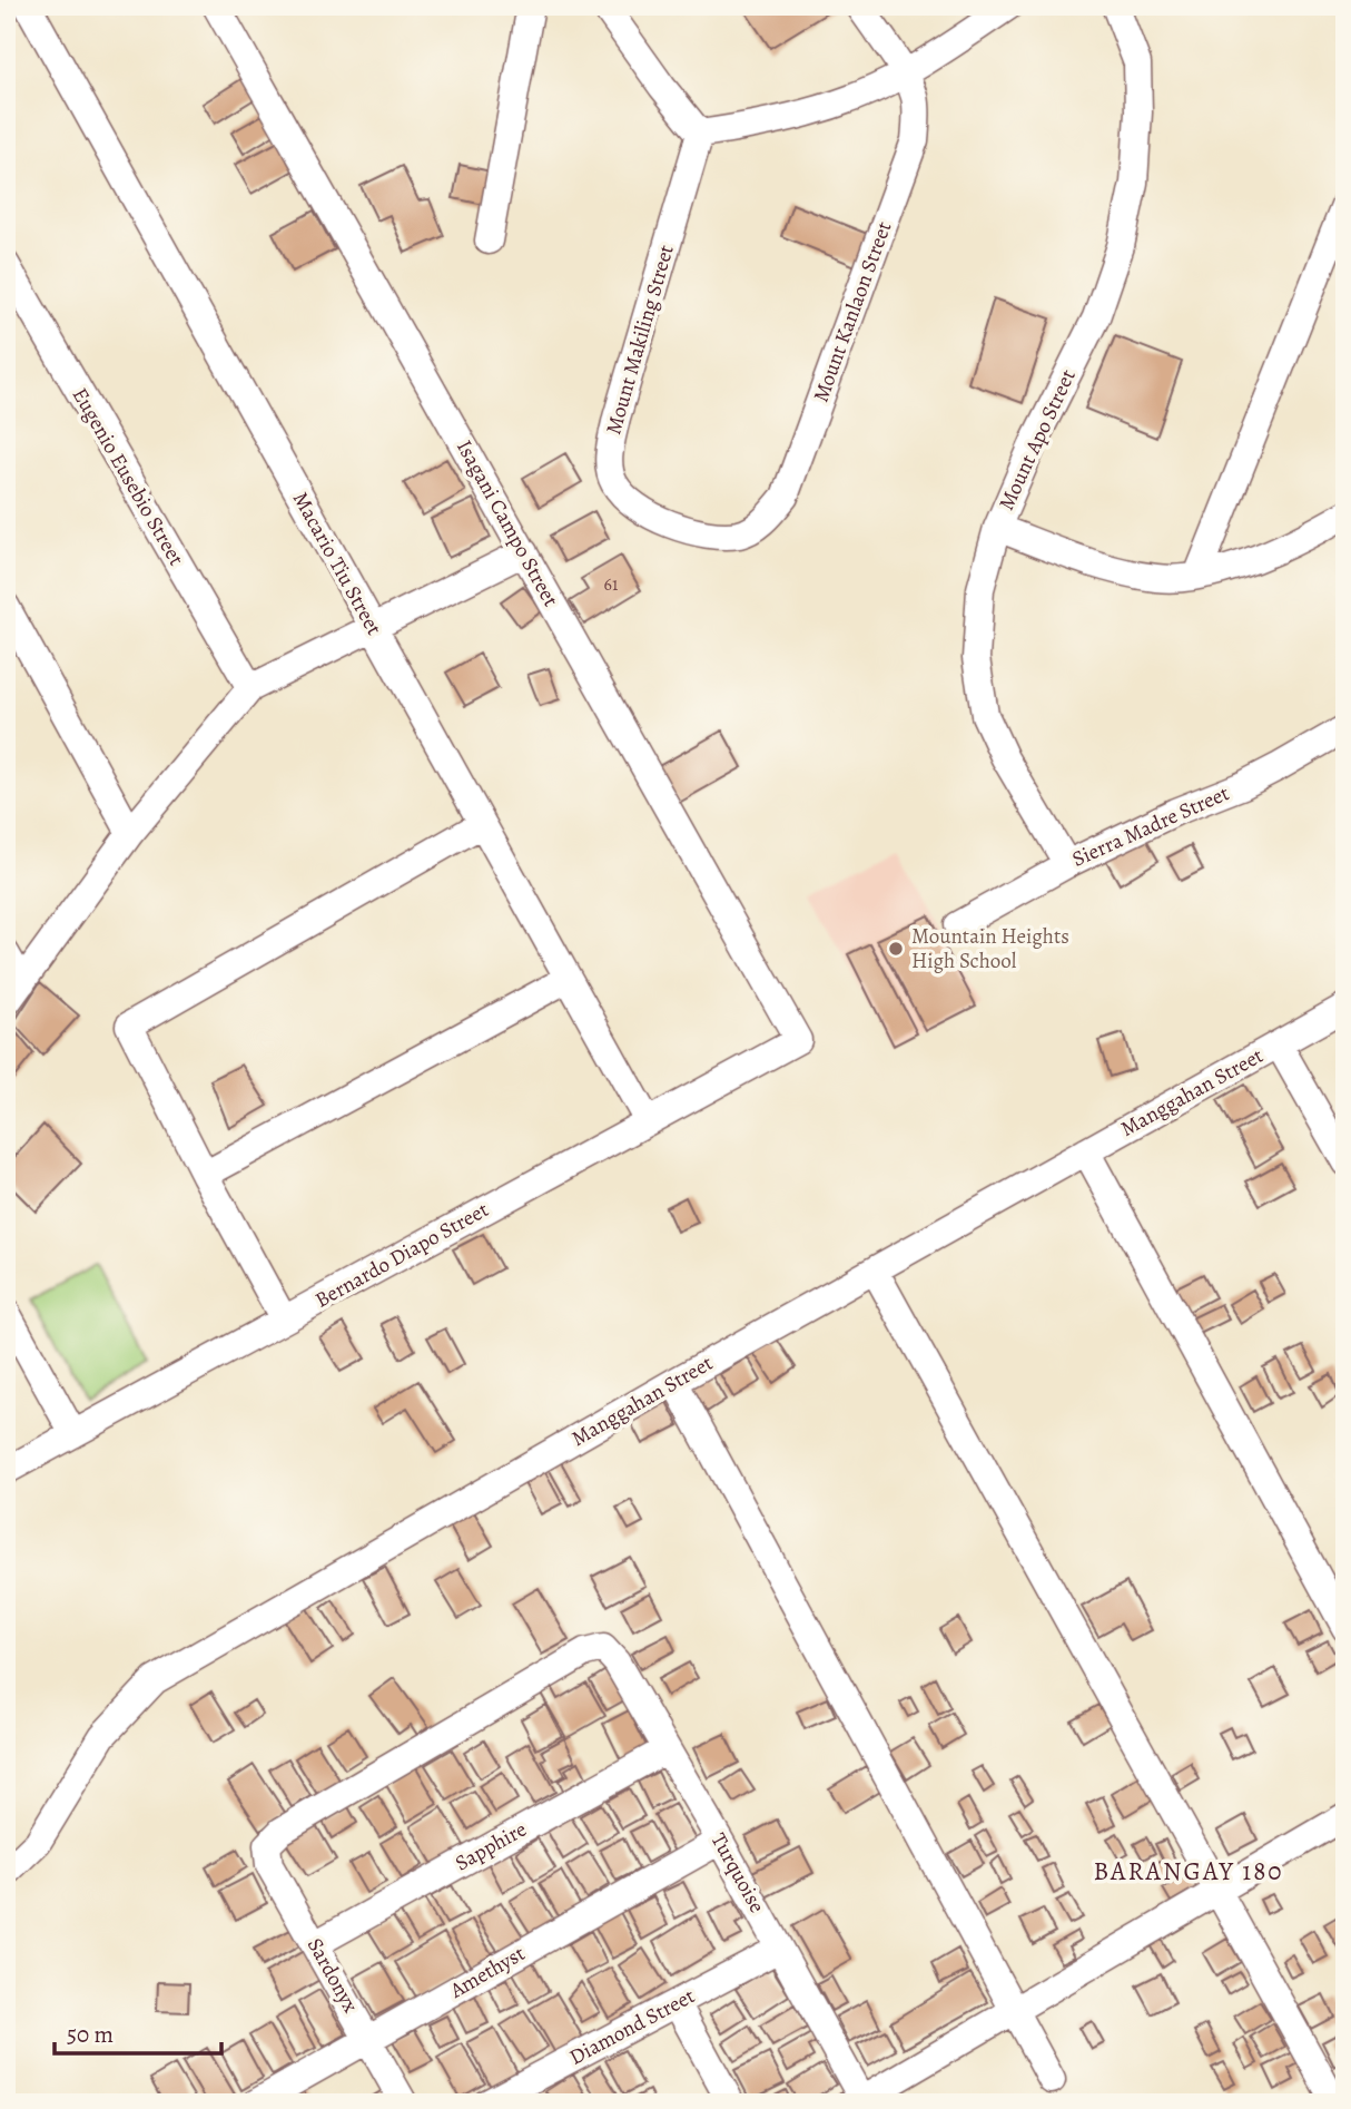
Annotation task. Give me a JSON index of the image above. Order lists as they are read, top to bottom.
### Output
{
  "streets": {
    "street": [
      "Mount Kanlaon Street",
      "Mount Makiling Street",
      "Mount Apo Street",
      "Eugenio Eusebio Street",
      "Isagani Campo Street",
      "Macario Tiu Street",
      "Sierra Madre Street",
      "Manggahan Street",
      "Bernardo Diapo Street",
      "Sapphire",
      "Turquoise",
      "Amethyst",
      "Sardonyx",
      "Diamond Street"
    ]
  },
  "crossings": [
    ["Mount Kanlaon Street", "Mount Makiling Street"],
    ["Mount Apo Street", "Sierra Madre Street"],
    ["Isagani Campo Street", "Bernardo Diapo Street"],
    ["Macario Tiu Street", "Bernardo Diapo Street"],
    ["Sapphire", "Turquoise"],
    ["Sapphire", "Sardonyx"],
    ["Turquoise", "Amethyst"],
    ["Turquoise", "Sardonyx"],
    ["Turquoise", "Diamond Street"],
    ["Amethyst", "Sardonyx"]
  ],
  "districts": ["BARANGAY 180"],
  "places": ["Mountain Heights High School"],
  "house_numbers": ["61"],
  "scale_bar": "50 m"
}
